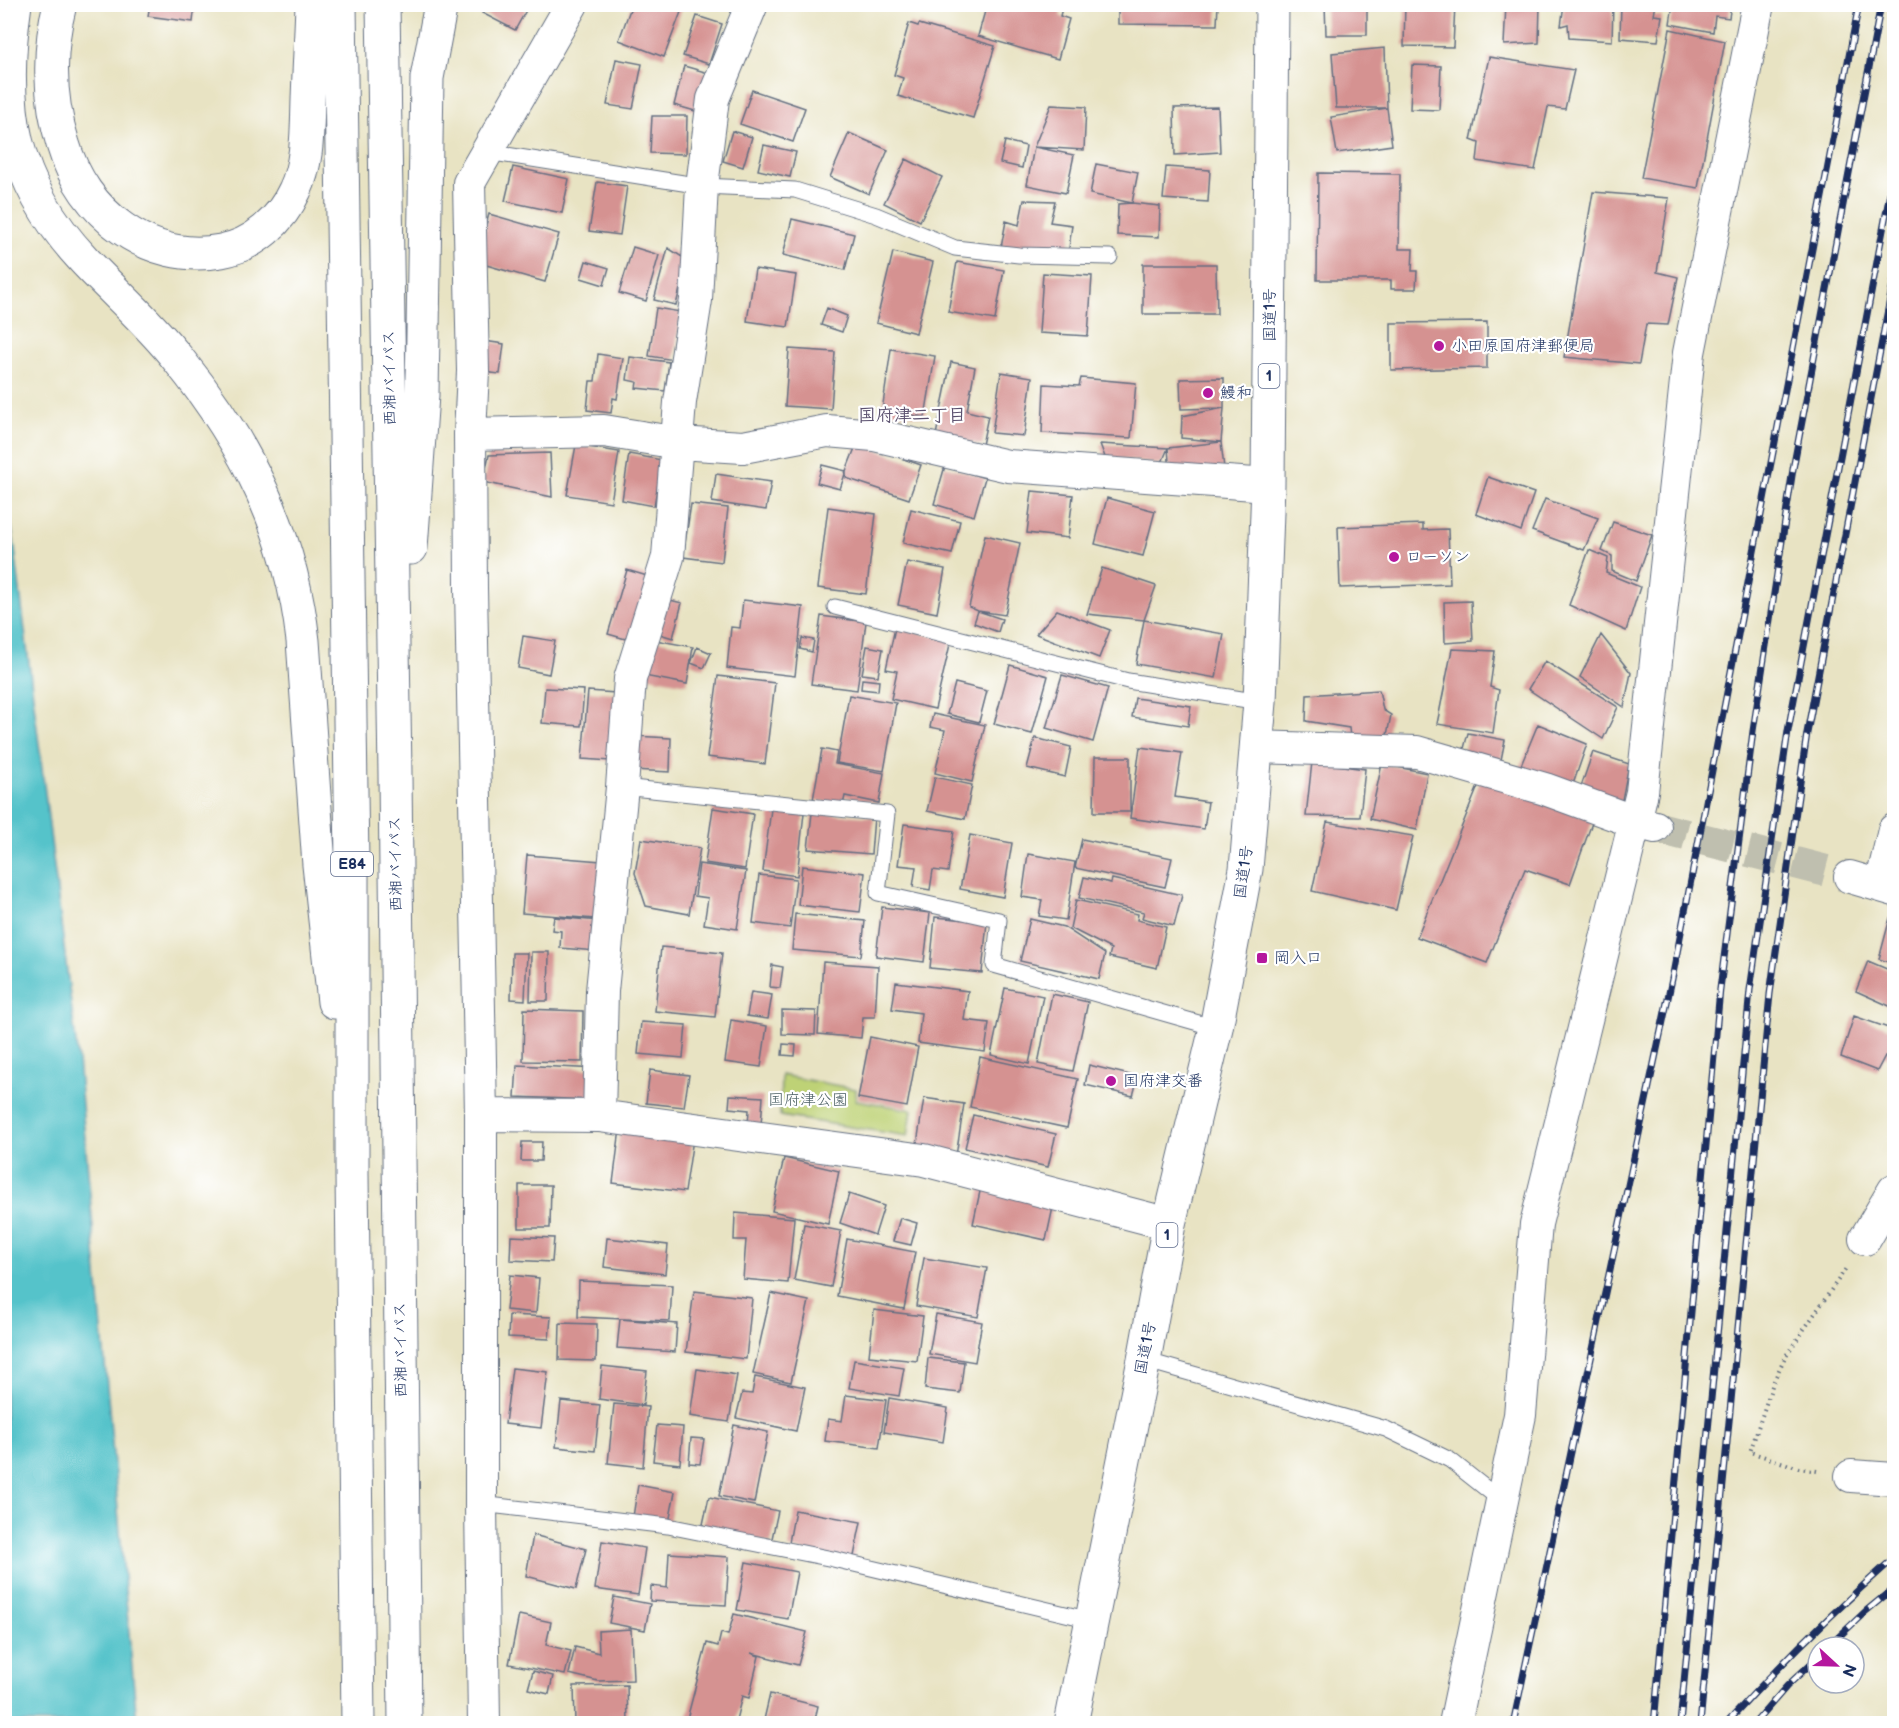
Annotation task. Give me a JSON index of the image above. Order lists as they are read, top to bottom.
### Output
{
  "streets": {
    "highway": [
      "国道1号",
      "1",
      "西湘バイパス",
      "E84"
    ]
  },
  "districts": ["国府津二丁目"],
  "parks": ["国府津公園"],
  "places": {
    "other": [
      "小田原国府津郵便局",
      "鰻和",
      "ローソン",
      "国府津交番"
    ],
    "transit": ["岡入口"]
  },
  "north": "right"
}
